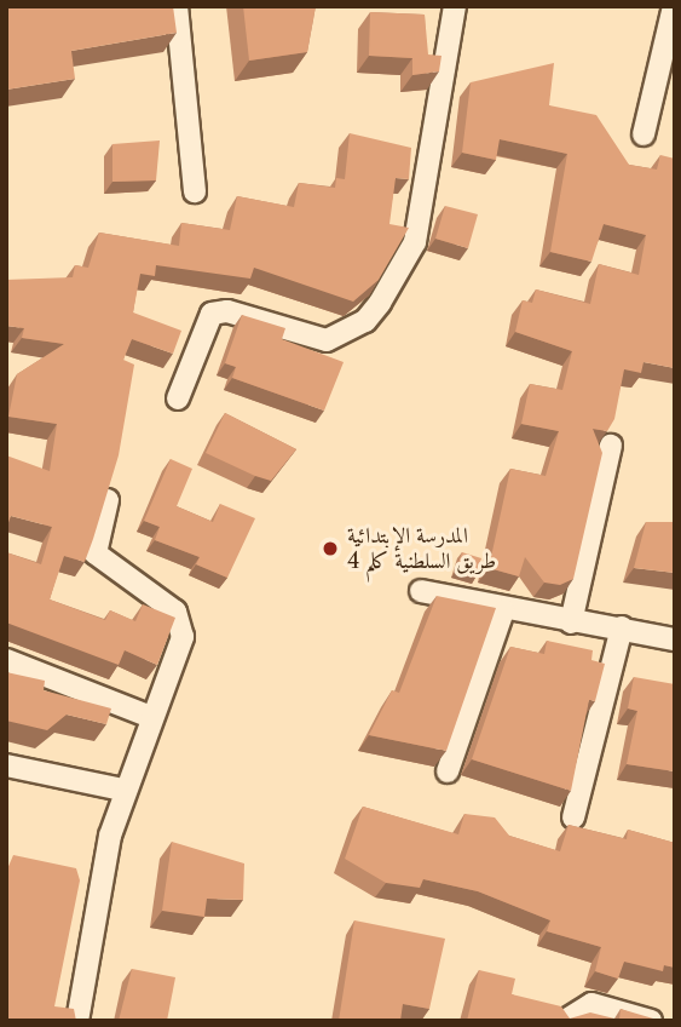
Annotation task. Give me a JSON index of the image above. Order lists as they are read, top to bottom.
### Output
{
  "places": ["المدرسة الإبتدائية طريق السلطنية كلم 4"]
}
